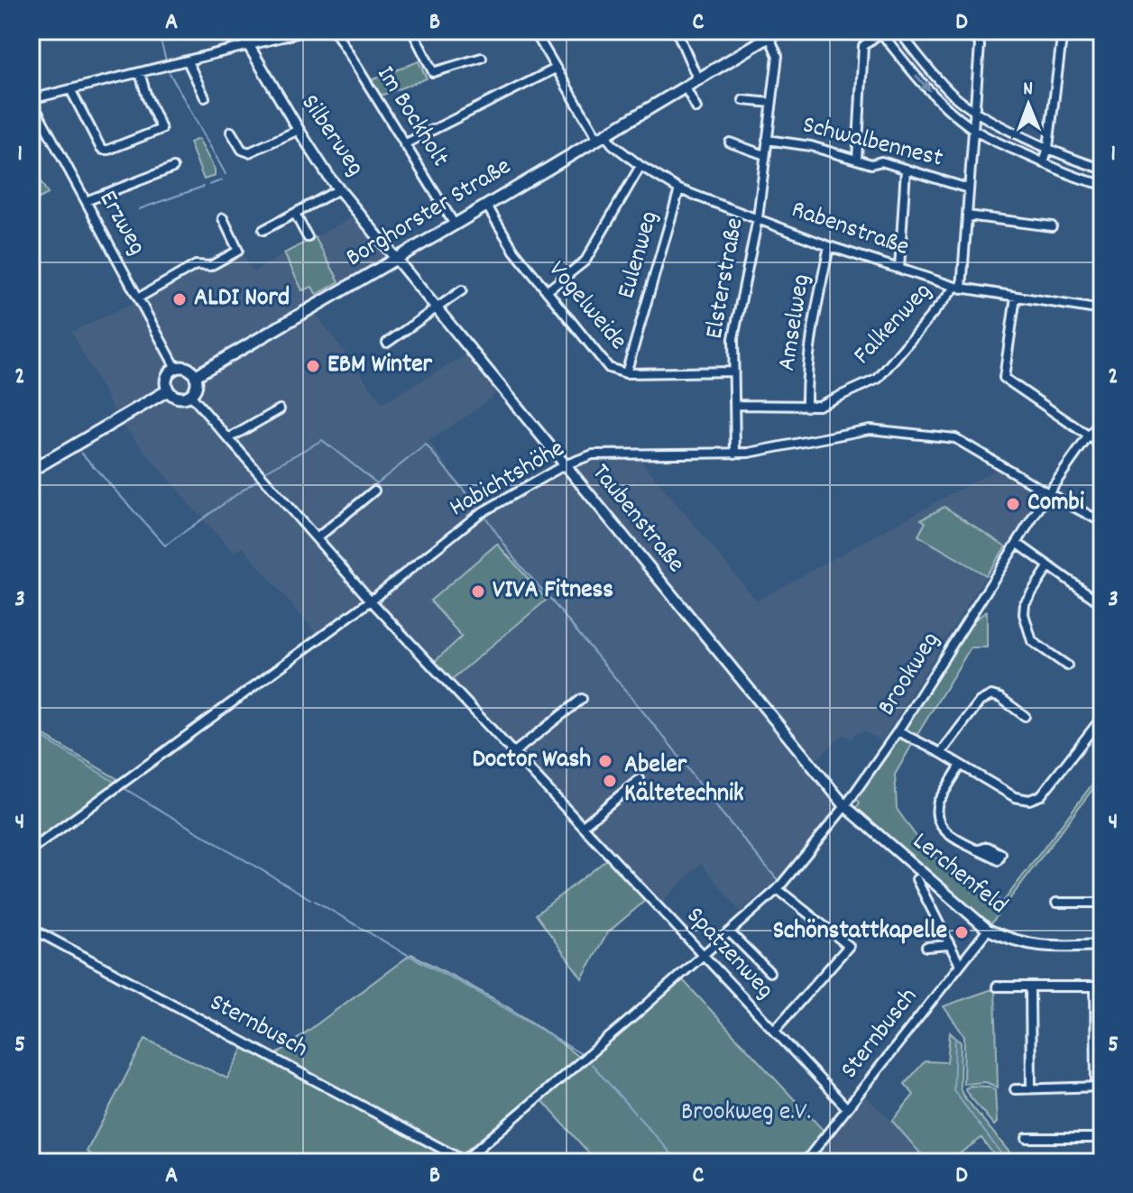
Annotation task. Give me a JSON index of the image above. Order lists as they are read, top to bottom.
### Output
{
  "streets": {
    "main road": ["Borghorster Straße"],
    "street": [
      "Im Bockholt",
      "Silberweg",
      "Schwalbennest",
      "Erzweg",
      "Rabenstraße",
      "Eulenweg",
      "Elsterstraße",
      "Vogelweide",
      "Amselweg",
      "Falkenweg",
      "Habichtshöhe",
      "Taubenstraße",
      "Brookweg",
      "Lerchenfeld",
      "Spatzenweg",
      "Sternbusch"
    ]
  },
  "crossings": [
    ["Im Bockholt", "Borghorster Straße"],
    ["Silberweg", "Borghorster Straße"],
    ["Silberweg", "Taubenstraße"],
    ["Schwalbennest", "Elsterstraße"],
    ["Borghorster Straße", "Erzweg"],
    ["Borghorster Straße", "Rabenstraße"],
    ["Borghorster Straße", "Elsterstraße"],
    ["Borghorster Straße", "Vogelweide"],
    ["Borghorster Straße", "Taubenstraße"],
    ["Borghorster Straße", "Spatzenweg"],
    ["Erzweg", "Spatzenweg"],
    ["Rabenstraße", "Eulenweg"],
    ["Rabenstraße", "Elsterstraße"],
    ["Rabenstraße", "Amselweg"],
    ["Rabenstraße", "Falkenweg"],
    ["Eulenweg", "Vogelweide"],
    ["Elsterstraße", "Vogelweide"],
    ["Elsterstraße", "Falkenweg"],
    ["Elsterstraße", "Habichtshöhe"],
    ["Amselweg", "Falkenweg"],
    ["Habichtshöhe", "Taubenstraße"],
    ["Habichtshöhe", "Brookweg"],
    ["Habichtshöhe", "Spatzenweg"],
    ["Taubenstraße", "Brookweg"],
    ["Taubenstraße", "Lerchenfeld"],
    ["Brookweg", "Lerchenfeld"],
    ["Brookweg", "Spatzenweg"],
    ["Brookweg", "Sternbusch"],
    ["Lerchenfeld", "Sternbusch"],
    ["Spatzenweg", "Sternbusch"]
  ],
  "parks": ["Brookweg e.V."],
  "places": [
    "ALDI Nord",
    "EBM Winter",
    "Combi",
    "VIVA Fitness",
    "Doctor Wash",
    "Abeler Kältetechnik",
    "Schönstattkapelle"
  ],
  "north": "top",
  "grid": {
    "columns": [
      "A",
      "B",
      "C",
      "D"
    ],
    "rows": [
      "1",
      "2",
      "3",
      "4",
      "5"
    ]
  }
}
